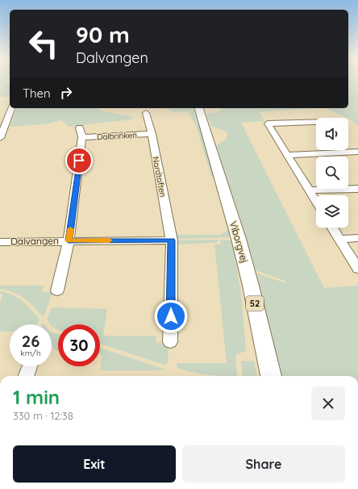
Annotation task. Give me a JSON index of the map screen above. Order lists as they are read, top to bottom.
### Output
{
  "streets": {
    "main road": ["Viborgvej", "52"],
    "street": ["Dalbrinken", "Nordtoften", "Dalvangen"]
  },
  "crossings": [
    ["Dalbrinken", "Nordtoften"],
    ["Nordtoften", "Dalvangen"]
  ],
  "page": {
    "turn": ["90 m", "Dalvangen"],
    "then": "Then",
    "speed": "26 km/h",
    "limit": "30",
    "heading": ["1 min", "330 m · 12:38"],
    "buttons": ["Exit", "Share"]
  }
}
